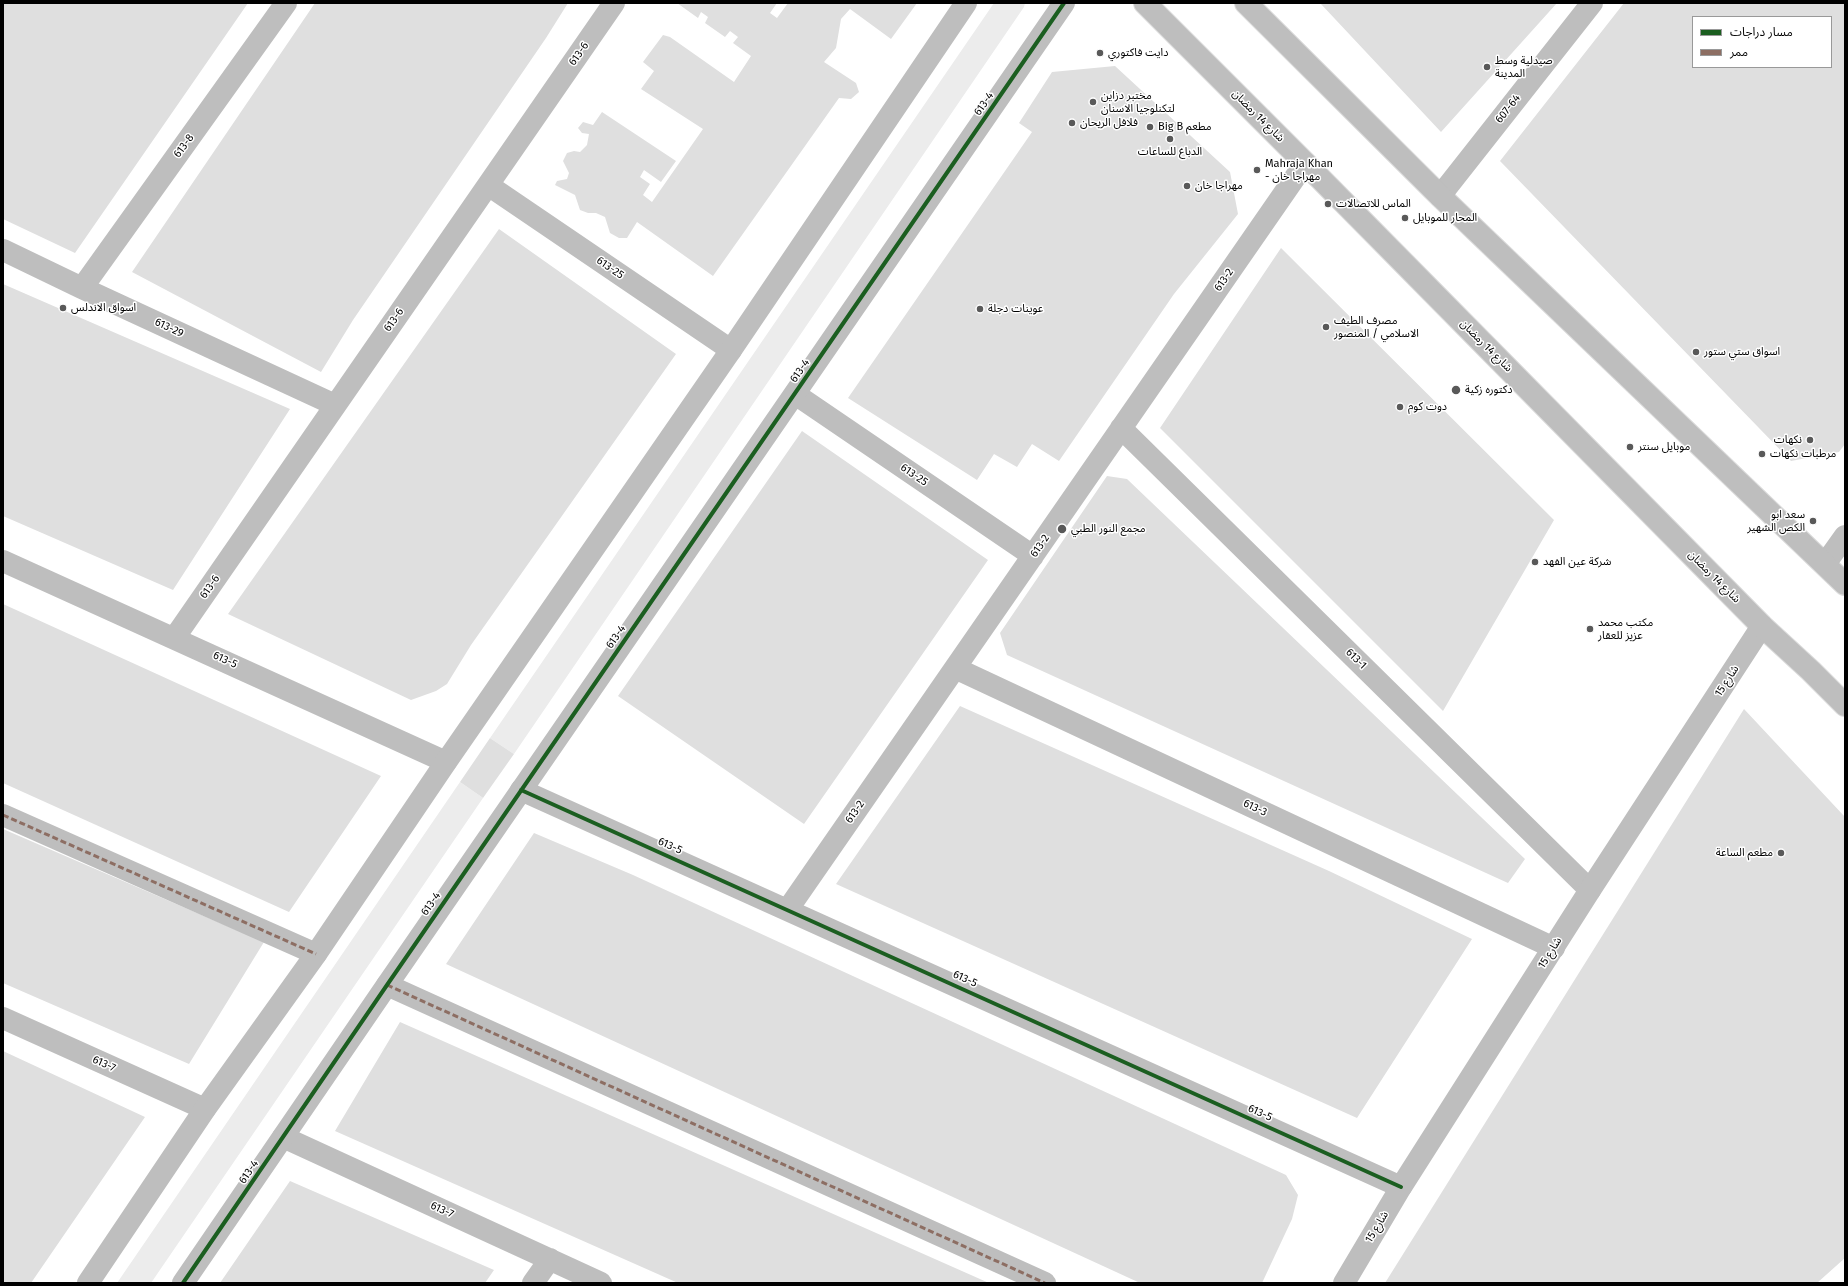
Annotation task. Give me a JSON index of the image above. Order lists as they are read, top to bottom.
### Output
{
  "streets": {
    "street": [
      "613-6",
      "613-4",
      "607-64",
      "شارع 14 رمضان",
      "613-8",
      "613-25",
      "613-2",
      "613-29",
      "613-1",
      "613-5",
      "شارع 15",
      "613-3",
      "613-7"
    ]
  },
  "crossings": [
    ["613-6", "613-25"],
    ["613-6", "613-29"],
    ["613-6", "613-5"],
    ["613-4", "613-25"],
    ["613-4", "613-5"],
    ["613-4", "613-7"],
    ["شارع 14 رمضان", "613-2"],
    ["شارع 14 رمضان", "شارع 15"],
    ["613-8", "613-29"],
    ["613-25", "613-2"],
    ["613-2", "613-1"],
    ["613-2", "613-5"],
    ["613-2", "613-3"],
    ["613-1", "شارع 15"],
    ["613-5", "شارع 15"],
    ["شارع 15", "613-3"]
  ],
  "places": [
    "دايت فاكتوري",
    "صيدلية وسط المدينة",
    "مختبر دزاين لتكنلوجيا الاسنان",
    "فلافل الريحان",
    "Big B مطعم",
    "الدباغ للساعات",
    "Mahraja Khan - مهراجا خان",
    "مهراجا خان",
    "الماس للاتصالات",
    "المحار للموبايل",
    "اسواق الاندلس",
    "عوينات دجلة",
    "مصرف الطيف الاسلامي / المنصور",
    "اسواق ستي ستور",
    "دكتوره زكية",
    "دوت كوم",
    "نكهات",
    "موبايل سنتر",
    "مرطبات نكهات",
    "سعد ابو الكص الشهير",
    "مجمع النور الطبي",
    "شركة عين الفهد",
    "مكتب محمد عزيز للعقار",
    "مطعم الساعة"
  ],
  "legend": ["مسار دراجات", "ممر"]
}
